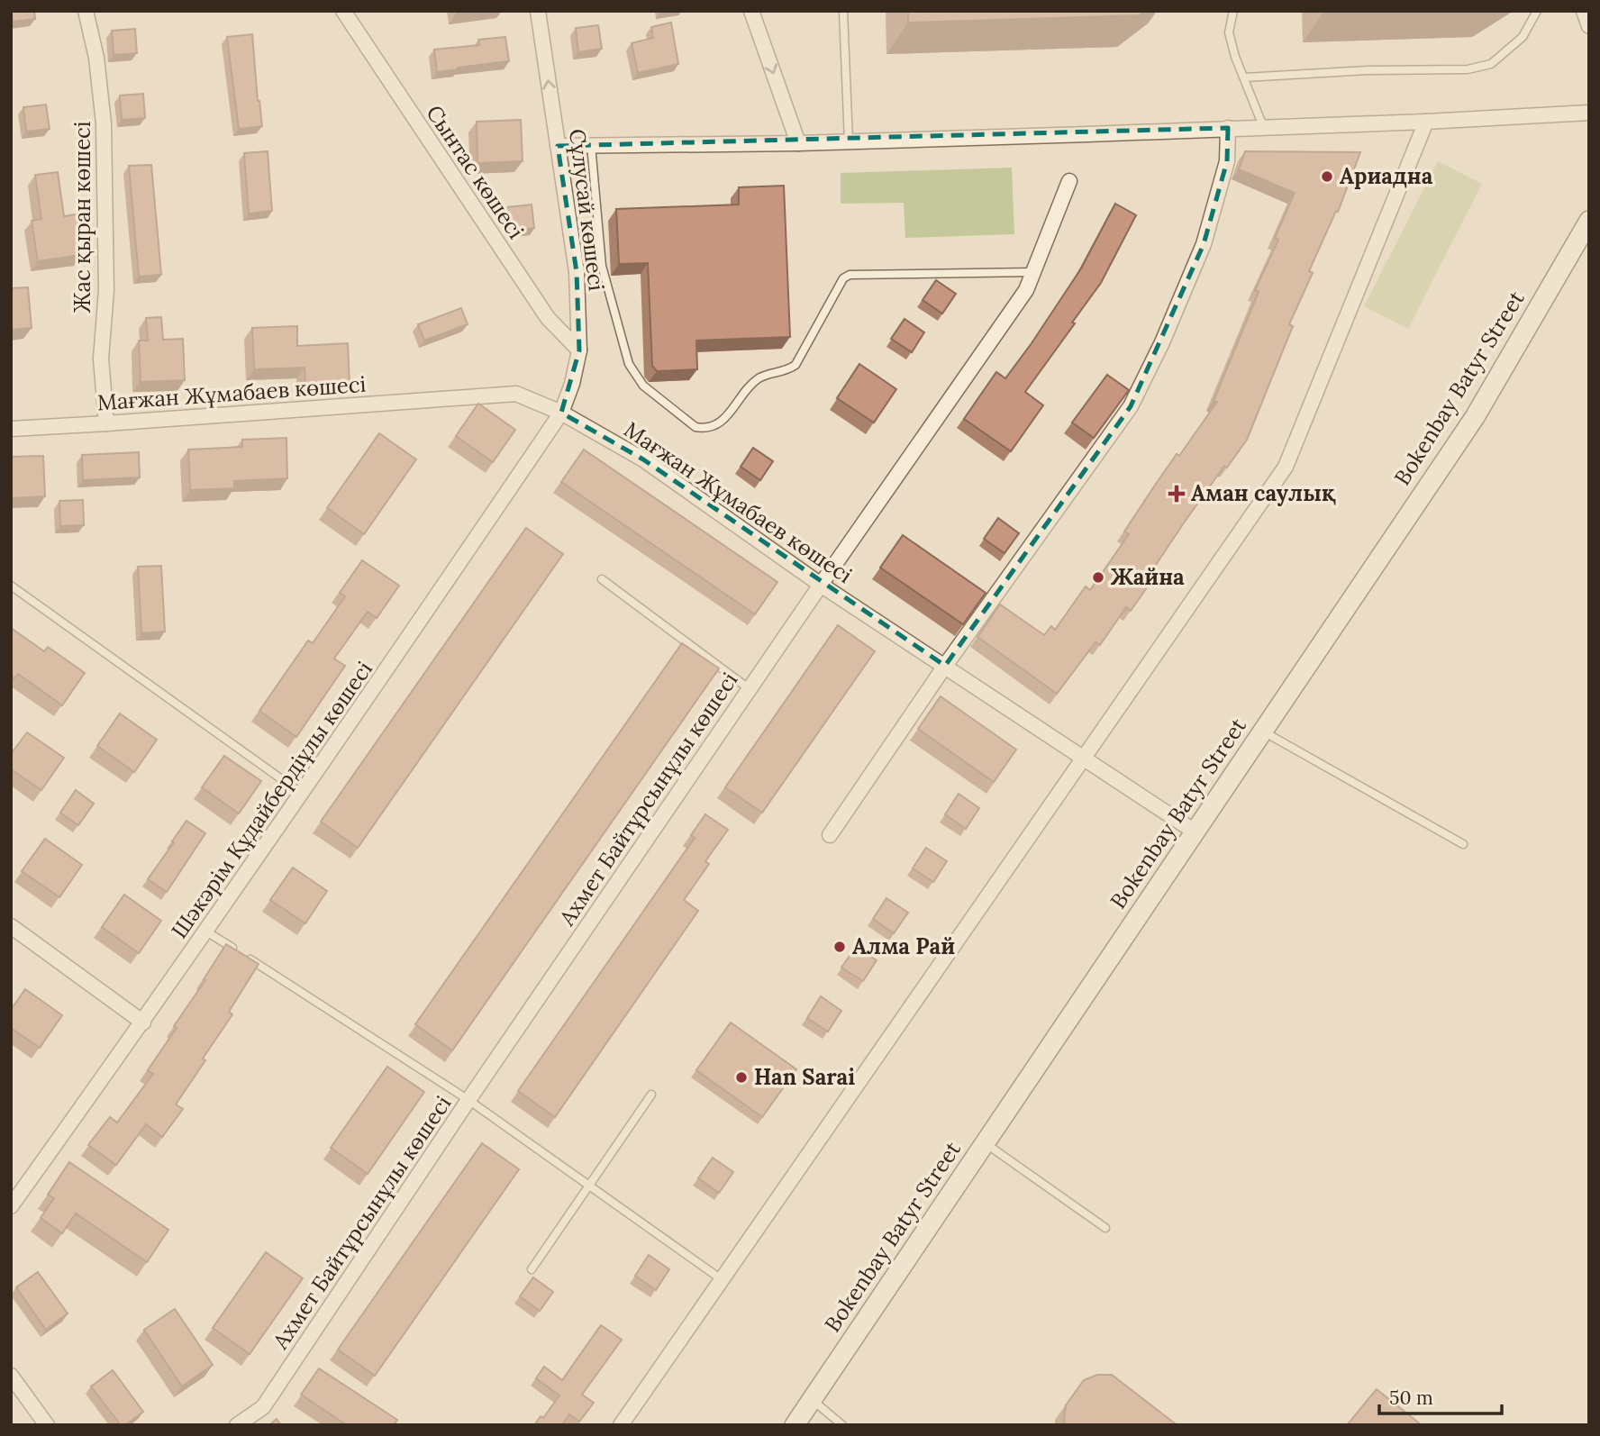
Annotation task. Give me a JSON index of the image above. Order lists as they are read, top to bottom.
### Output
{
  "streets": {
    "main road": ["Bokenbay Batyr Street"],
    "street": [
      "Сынтас көшесі",
      "Сұлусай көшесі",
      "Жас қыран көшесі",
      "Мағжан Жұмабаев көшесі",
      "Ахмет Байтұрсынұлы көшесі",
      "Шәкәрім Құдайбердіұлы көшесі"
    ]
  },
  "crossings": [
    ["Сынтас көшесі", "Сұлусай көшесі"],
    ["Сұлусай көшесі", "Мағжан Жұмабаев көшесі"],
    ["Сұлусай көшесі", "Шәкәрім Құдайбердіұлы көшесі"],
    ["Жас қыран көшесі", "Мағжан Жұмабаев көшесі"],
    ["Bokenbay Batyr Street", "Мағжан Жұмабаев көшесі"],
    ["Мағжан Жұмабаев көшесі", "Ахмет Байтұрсынұлы көшесі"],
    ["Мағжан Жұмабаев көшесі", "Шәкәрім Құдайбердіұлы көшесі"]
  ],
  "places": {
    "other": [
      "Ариадна",
      "Жайна",
      "Алма Рай",
      "Han Sarai"
    ],
    "health": ["Аман саулық"]
  },
  "scale_bar": "50 m"
}
